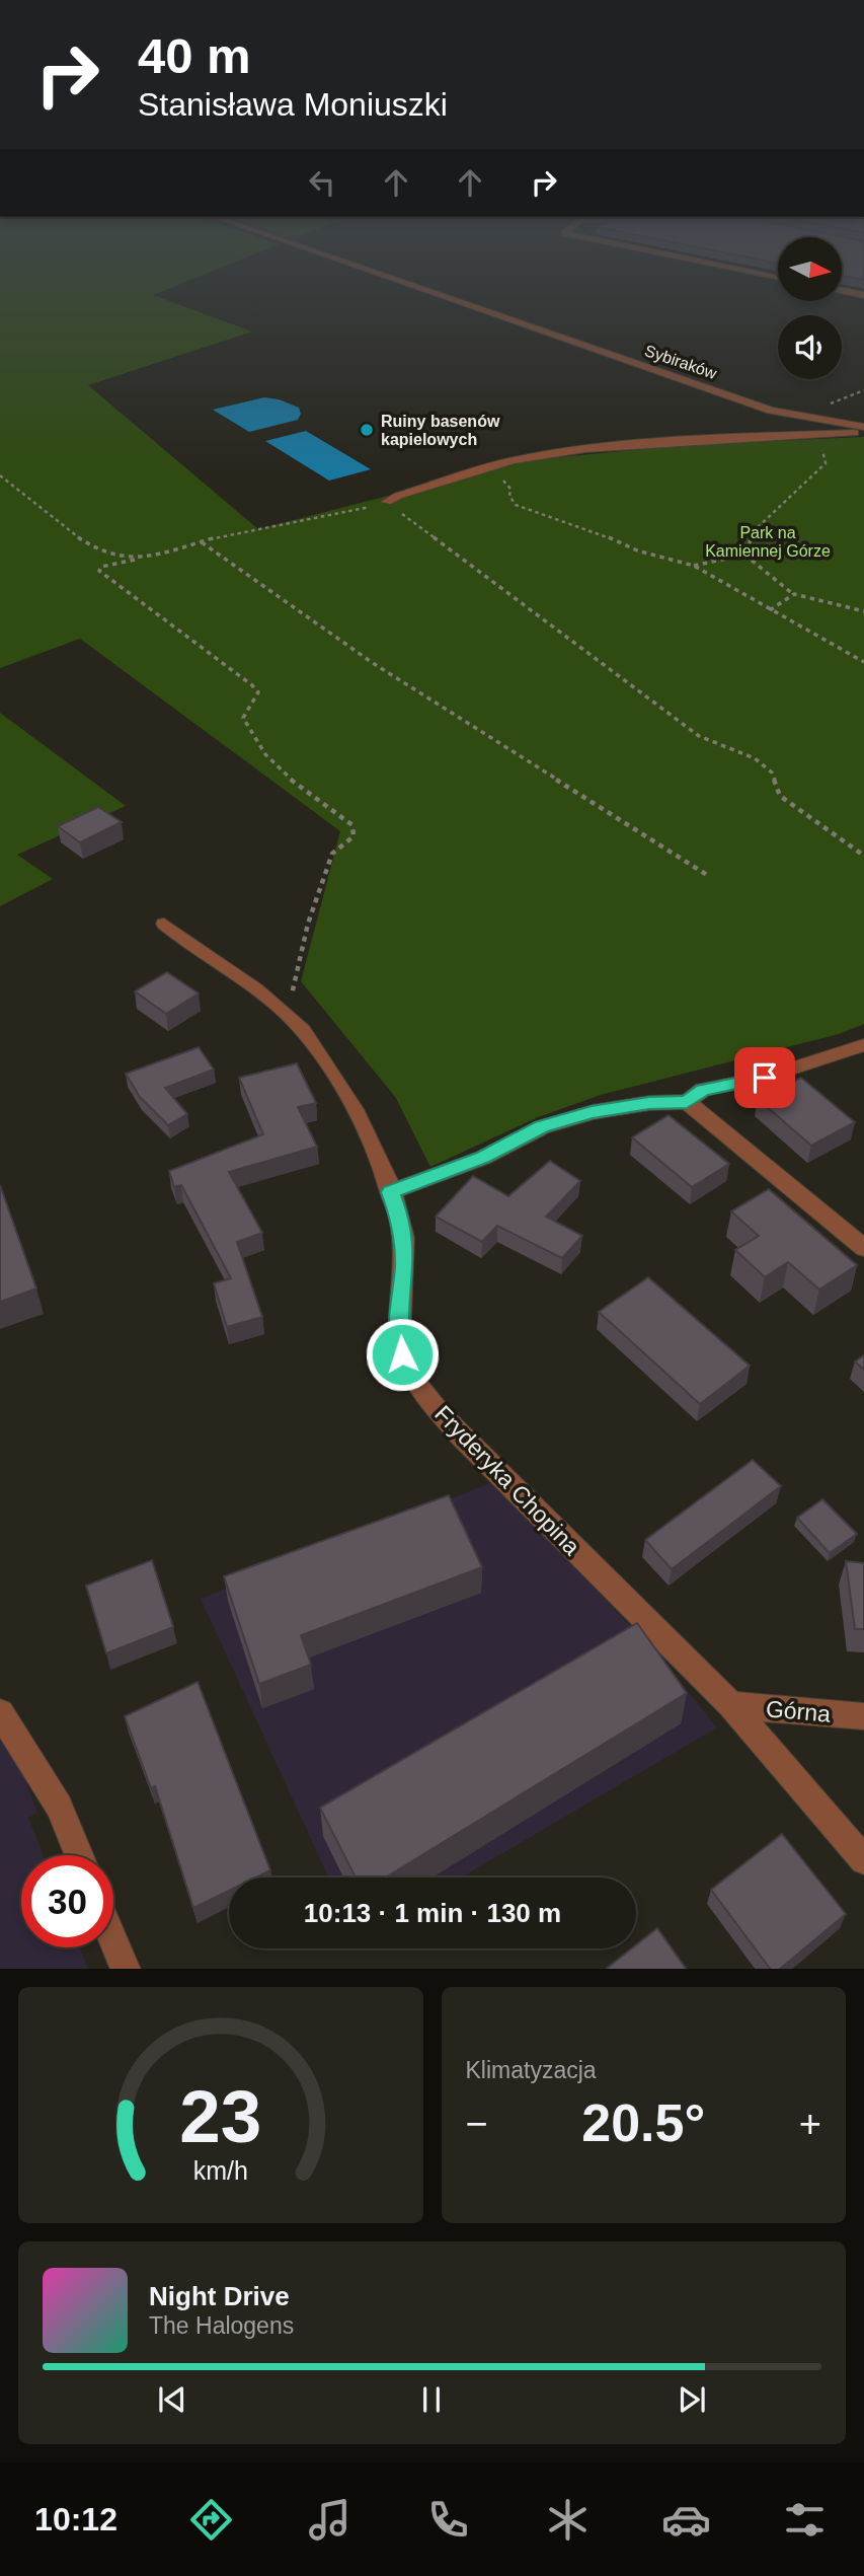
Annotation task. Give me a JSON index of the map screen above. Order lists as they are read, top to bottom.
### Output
{
  "streets": {
    "street": ["Sybiraków", "Fryderyka Chopina", "Górna"]
  },
  "crossings": [
    ["Fryderyka Chopina", "Górna"]
  ],
  "parks": ["Park na Kamiennej Górze"],
  "places": ["Ruiny basenów kapielowych"],
  "north": "right",
  "page": {
    "turn": ["40 m", "Stanisława Moniuszki"],
    "limit": "30",
    "trip": "10:13 · 1 min · 130 m",
    "tile": "Klimatyzacja",
    "heat": ["−", "20.5°", "+"],
    "song": ["Night Drive", "The Halogens"],
    "tabs": "10:12",
    "gauge": ["23", "km/h"]
  }
}
